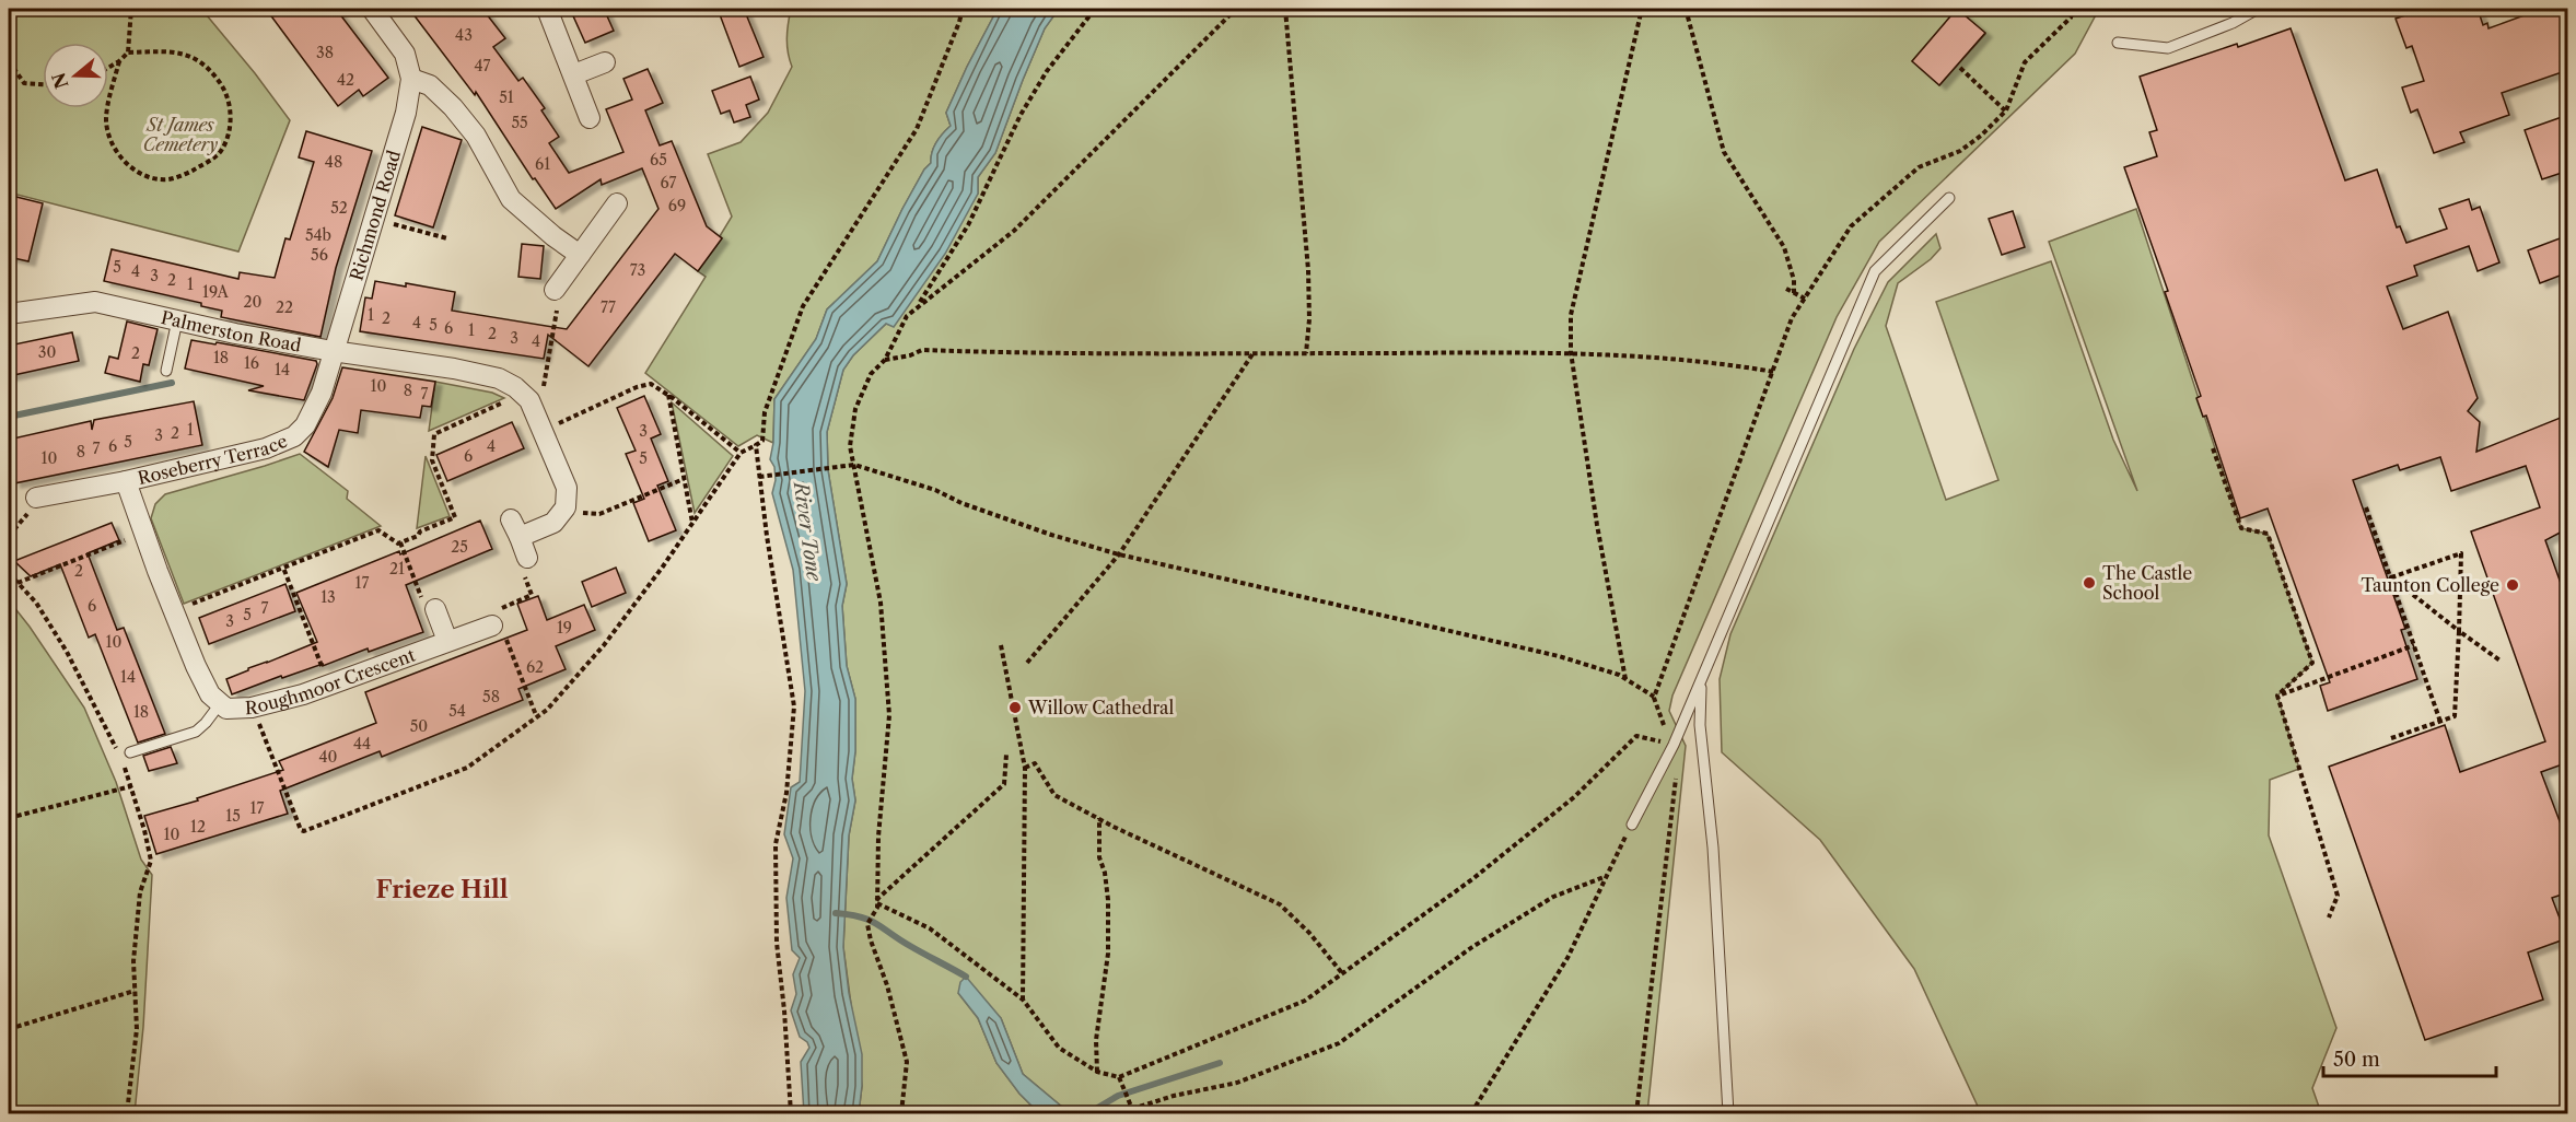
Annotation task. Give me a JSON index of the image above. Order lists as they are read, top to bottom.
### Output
{
  "streets": {
    "street": [
      "Richmond Road",
      "Palmerston Road",
      "Roseberry Terrace",
      "Roughmoor Crescent"
    ]
  },
  "crossings": [
    ["Richmond Road", "Palmerston Road"],
    ["Richmond Road", "Roseberry Terrace"],
    ["Palmerston Road", "Roseberry Terrace"],
    ["Roseberry Terrace", "Roughmoor Crescent"]
  ],
  "districts": ["Frieze Hill"],
  "water": ["River Tone"],
  "parks": ["St James Cemetery"],
  "places": ["The Castle School", "Taunton College", "Willow Cathedral"],
  "house_numbers": [
    "43",
    "38",
    "47",
    "42",
    "51",
    "55",
    "65",
    "48",
    "61",
    "67",
    "69",
    "52",
    "54b",
    "56",
    "5",
    "73",
    "4",
    "3",
    "2",
    "1",
    "19A",
    "20",
    "22",
    "77",
    "1",
    "2",
    "4",
    "5",
    "6",
    "1",
    "2",
    "3",
    "4",
    "30",
    "2",
    "18",
    "16",
    "14",
    "10",
    "8",
    "7",
    "1",
    "3",
    "2",
    "3",
    "5",
    "6",
    "4",
    "7",
    "8",
    "6",
    "10",
    "5",
    "25",
    "21",
    "2",
    "17",
    "13",
    "6",
    "7",
    "5",
    "3",
    "19",
    "10",
    "62",
    "14",
    "58",
    "54",
    "18",
    "50",
    "44",
    "40",
    "17",
    "15",
    "12",
    "10"
  ],
  "scale_bar": "50 m",
  "north": "left"
}
